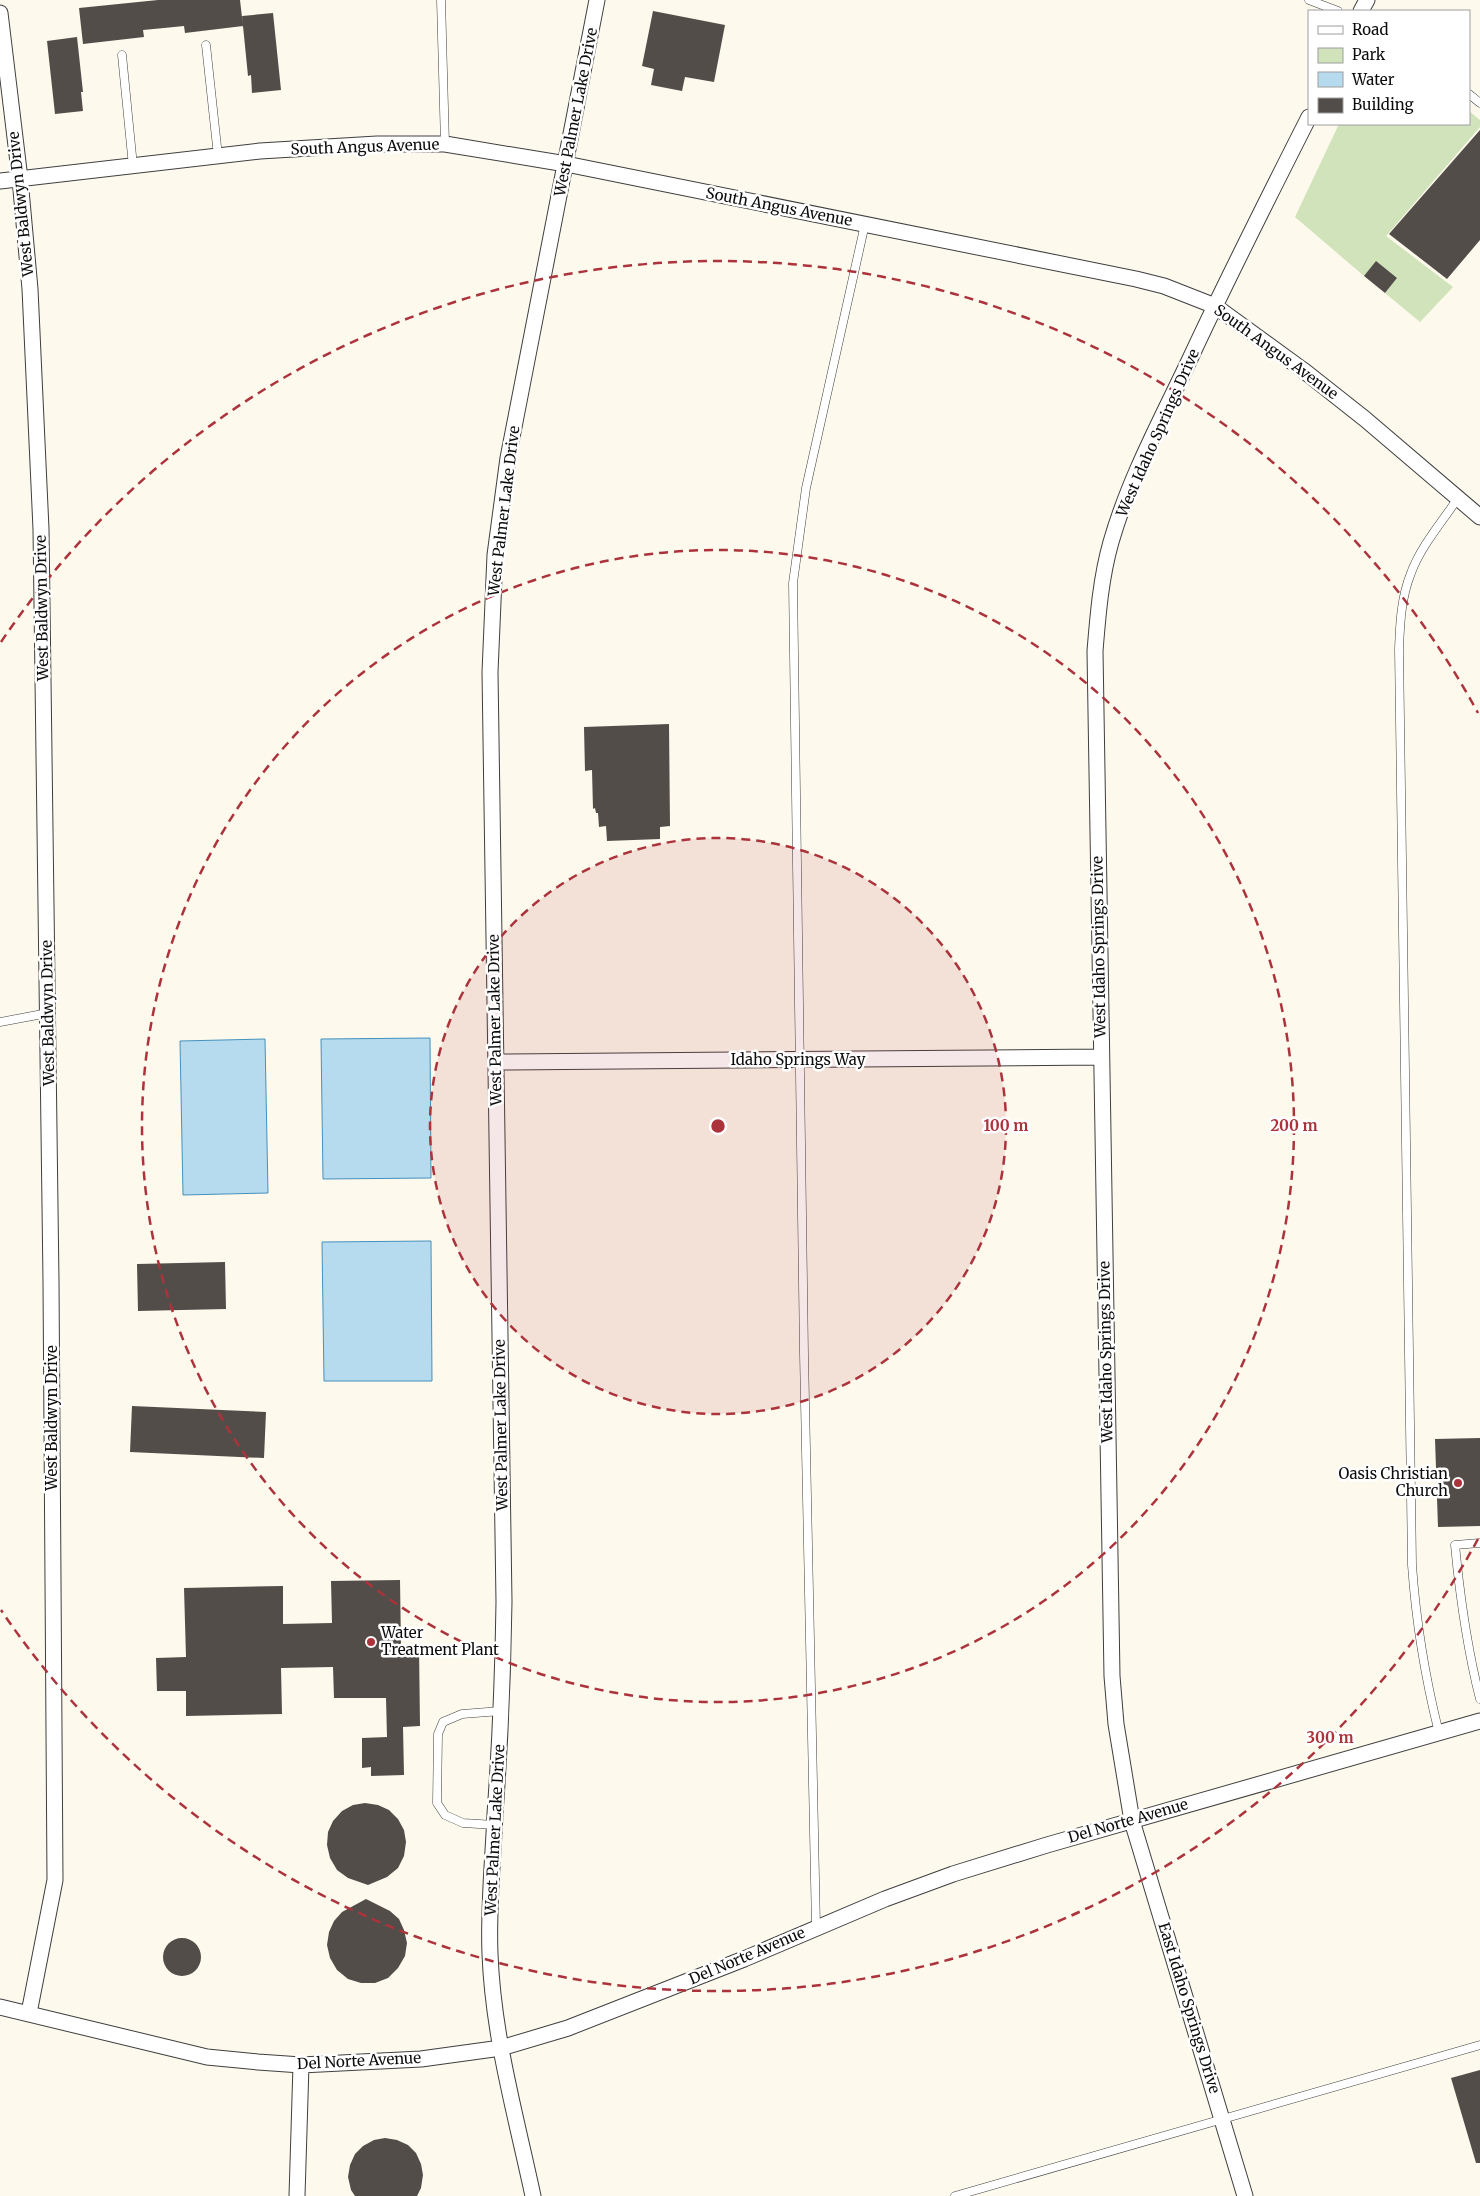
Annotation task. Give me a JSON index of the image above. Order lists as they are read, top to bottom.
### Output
{
  "streets": {
    "street": [
      "West Palmer Lake Drive",
      "South Angus Avenue",
      "West Baldwyn Drive",
      "West Idaho Springs Drive",
      "Idaho Springs Way",
      "Del Norte Avenue",
      "East Idaho Springs Drive"
    ]
  },
  "crossings": [
    ["West Palmer Lake Drive", "South Angus Avenue"],
    ["West Palmer Lake Drive", "Idaho Springs Way"],
    ["West Palmer Lake Drive", "Del Norte Avenue"],
    ["South Angus Avenue", "West Baldwyn Drive"],
    ["South Angus Avenue", "West Idaho Springs Drive"],
    ["West Baldwyn Drive", "Del Norte Avenue"],
    ["West Idaho Springs Drive", "Idaho Springs Way"],
    ["West Idaho Springs Drive", "Del Norte Avenue"],
    ["West Idaho Springs Drive", "East Idaho Springs Drive"],
    ["Del Norte Avenue", "East Idaho Springs Drive"]
  ],
  "places": ["Oasis Christian Church", "Water Treatment Plant"],
  "legend": [
    "Road",
    "Park",
    "Water",
    "Building"
  ],
  "rings": ["100 m", "200 m", "300 m"]
}
